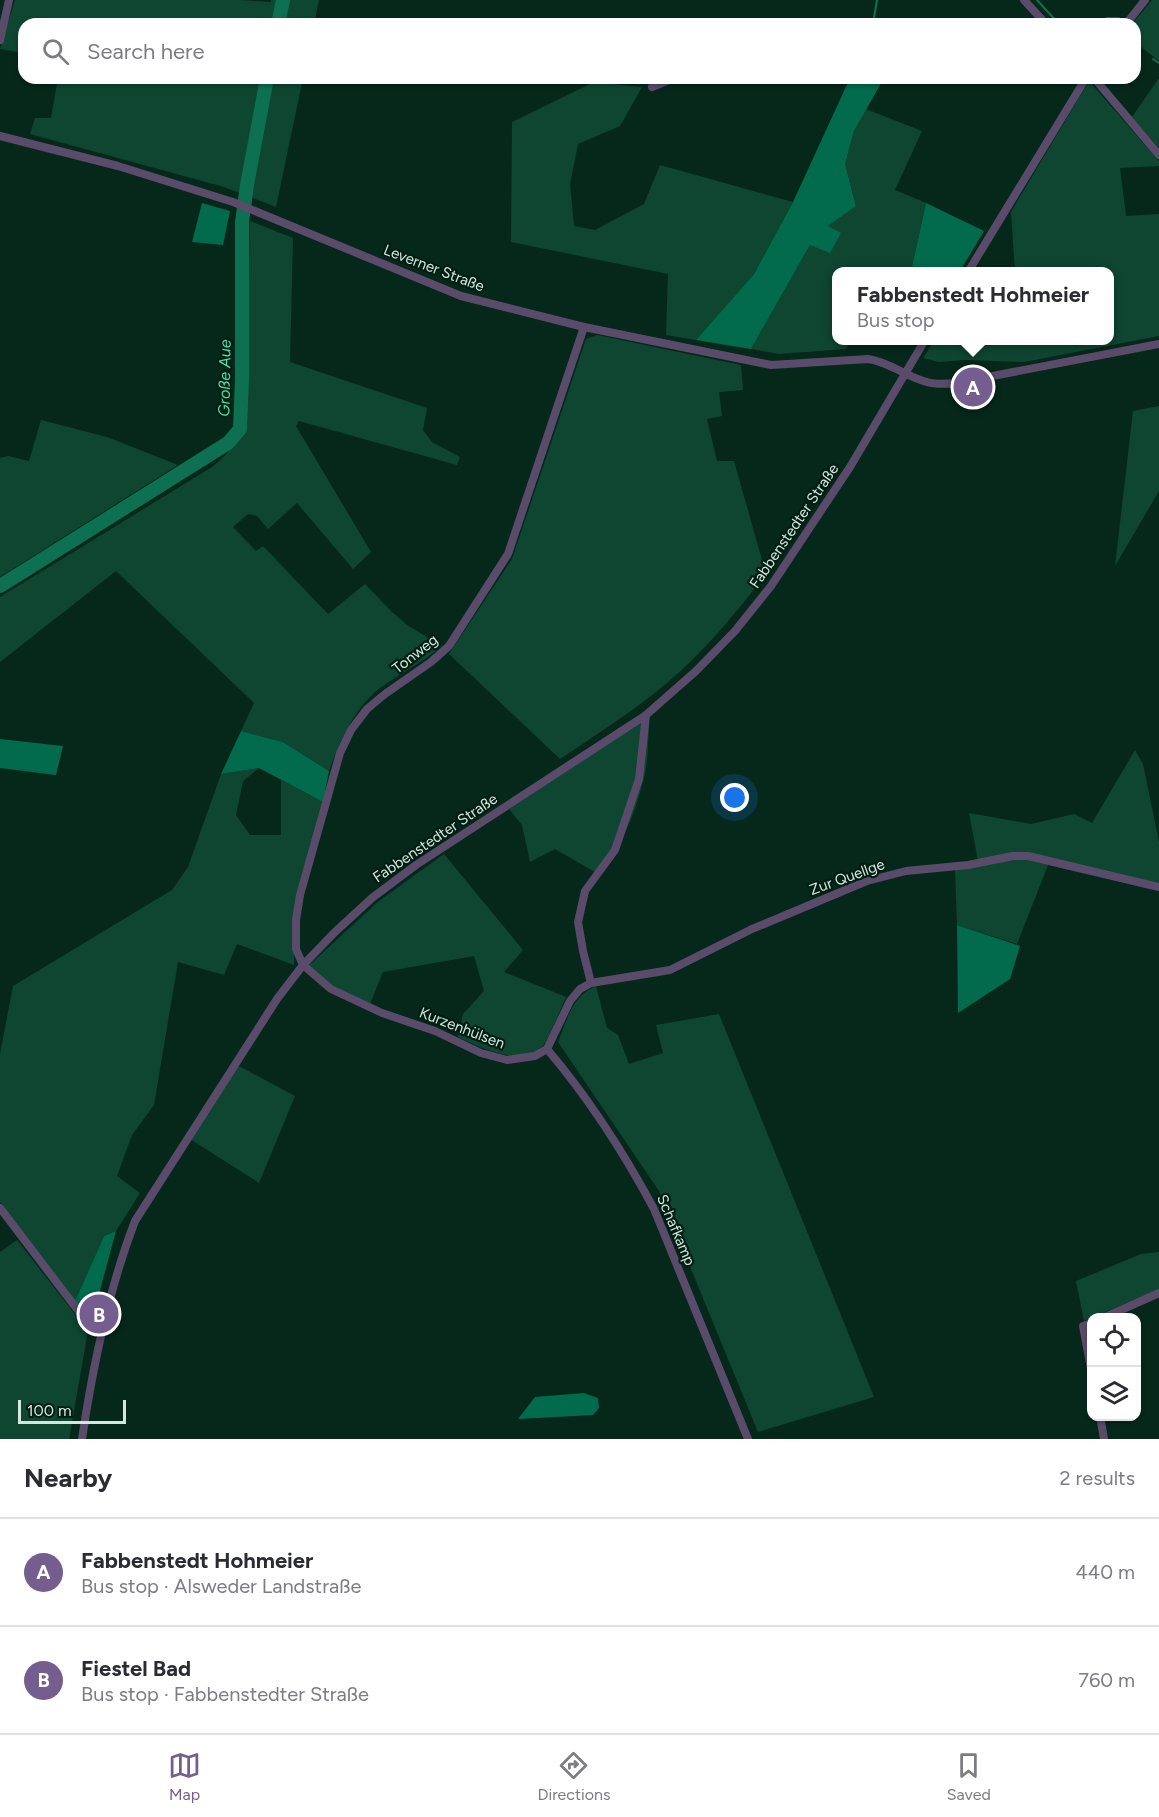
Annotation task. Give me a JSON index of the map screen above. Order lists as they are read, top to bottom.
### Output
{
  "streets": {
    "street": [
      "Leverner Straße",
      "Fabbenstedter Straße",
      "Tonweg",
      "Zur Quellge",
      "Kurzenhülsen",
      "Schafkamp"
    ]
  },
  "crossings": [
    ["Leverner Straße", "Fabbenstedter Straße"],
    ["Leverner Straße", "Tonweg"],
    ["Fabbenstedter Straße", "Tonweg"],
    ["Fabbenstedter Straße", "Kurzenhülsen"],
    ["Tonweg", "Kurzenhülsen"],
    ["Kurzenhülsen", "Schafkamp"]
  ],
  "water": ["Große Aue"],
  "scale_bar": "100 m",
  "page": {
    "search": "Search here",
    "popup": ["Fabbenstedt Hohmeier", "Bus stop"],
    "pins": ["A", "B"],
    "scale": "100 m",
    "heading": ["Nearby", "2 results"],
    "list": [
      {
        "mark": "A",
        "name": "Fabbenstedt Hohmeier",
        "note": "Bus stop · Alsweder Landstraße",
        "value": "440 m"
      },
      {
        "mark": "B",
        "name": "Fiestel Bad",
        "note": "Bus stop · Fabbenstedter Straße",
        "value": "760 m"
      }
    ],
    "nav": ["Map", "Directions", "Saved"]
  }
}
